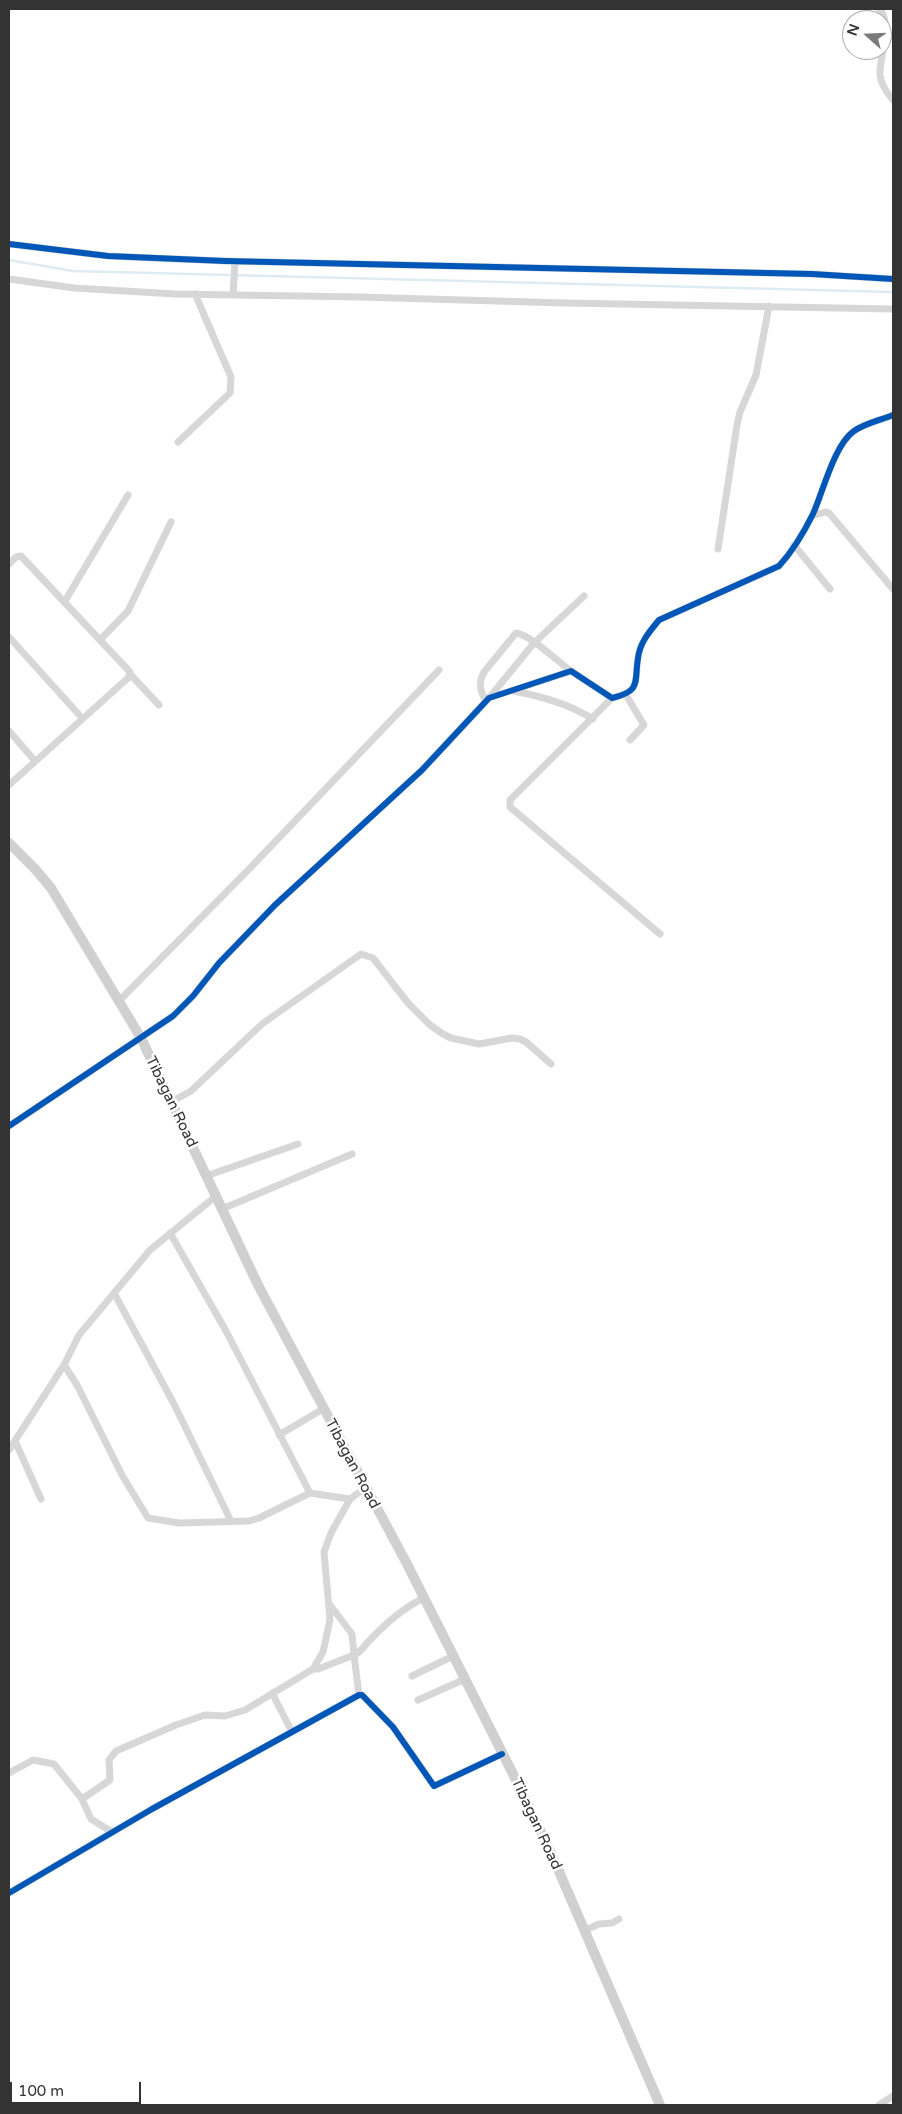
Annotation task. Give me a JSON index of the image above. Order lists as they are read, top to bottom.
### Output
{
  "streets": {
    "main road": ["Tibagan Road"]
  },
  "scale_bar": "100 m",
  "north": "left"
}
